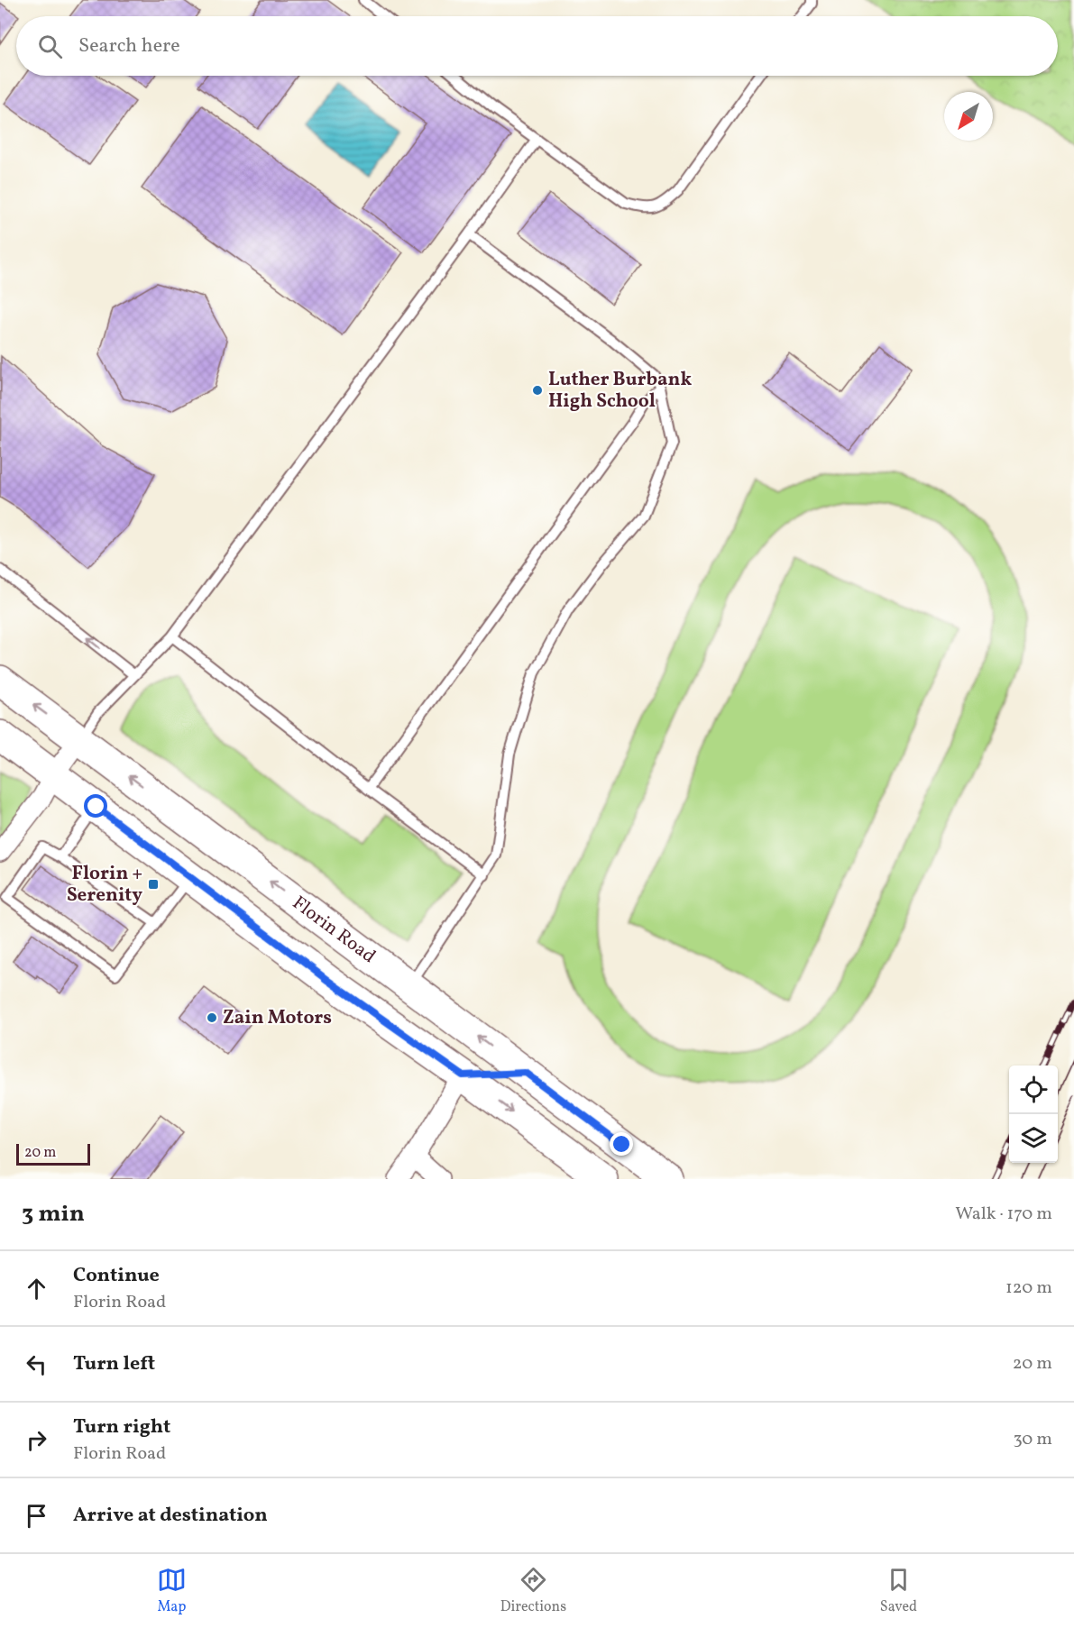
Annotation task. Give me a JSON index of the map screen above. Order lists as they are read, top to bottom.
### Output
{
  "streets": {
    "main road": ["Florin Road"]
  },
  "places": {
    "other": ["Luther Burbank High School", "Zain Motors"],
    "transit": ["Florin + Serenity"]
  },
  "scale_bar": "20 m",
  "north": "bottom left",
  "page": {
    "search": "Search here",
    "scale": "20 m",
    "heading": ["3 min", "Walk · 170 m"],
    "list": [
      ["Continue", "Florin Road", "120 m"],
      ["Turn left", "20 m"],
      ["Turn right", "Florin Road", "30 m"],
      "Arrive at destination"
    ],
    "nav": ["Map", "Directions", "Saved"]
  }
}
